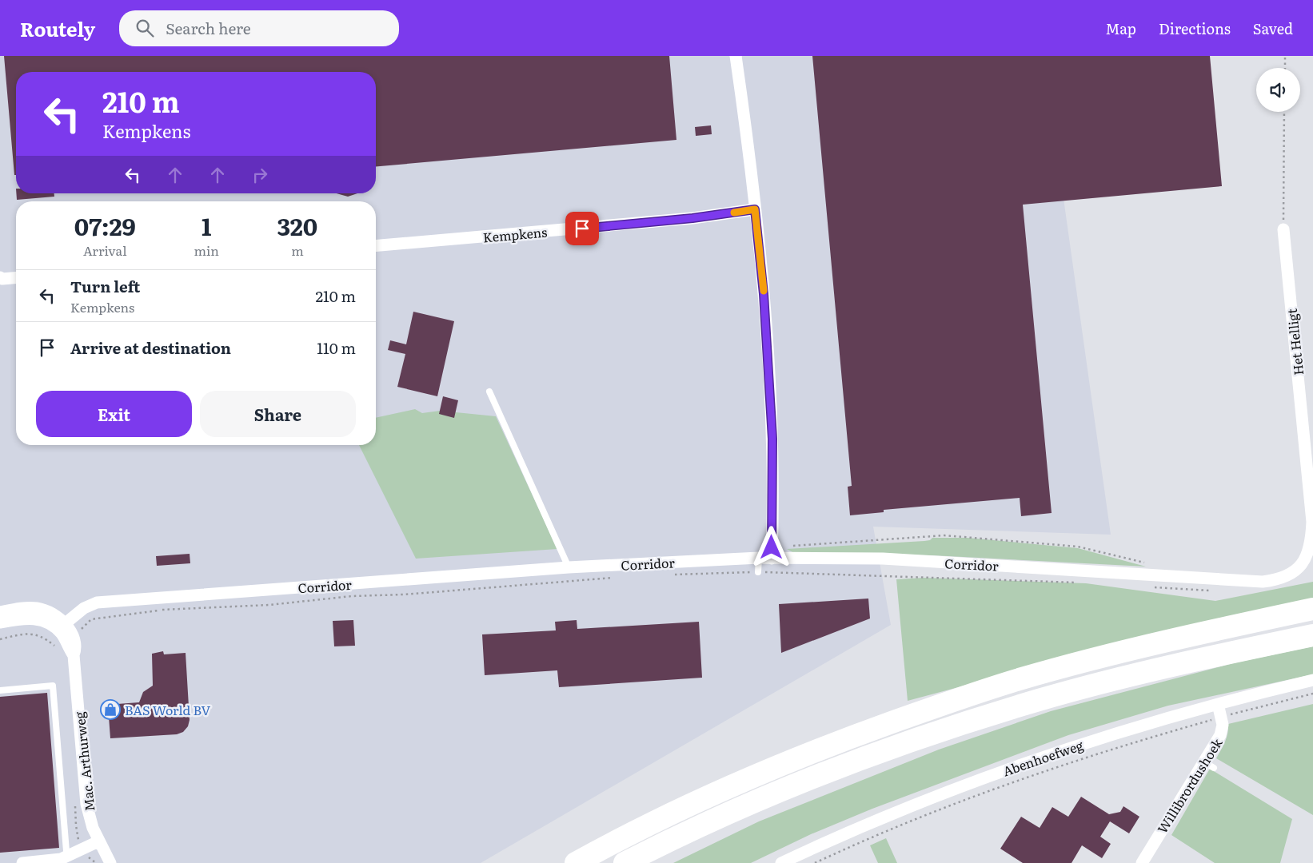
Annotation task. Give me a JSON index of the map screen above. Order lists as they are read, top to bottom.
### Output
{
  "streets": {
    "street": [
      "Kempkens",
      "Het Helligt",
      "Corridor",
      "Abenhoefweg",
      "Mac. Arthurweg",
      "Willibrordushoek"
    ]
  },
  "crossings": [
    ["Het Helligt", "Corridor"],
    ["Corridor", "Mac. Arthurweg"],
    ["Abenhoefweg", "Willibrordushoek"]
  ],
  "places": {
    "shop": ["BAS World BV"]
  },
  "page": {
    "header": "Routely",
    "search": "Search here",
    "nav": ["Map", "Directions", "Saved"],
    "turn": ["210 m", "Kempkens"],
    "eta": [
      "07:29",
      "Arrival",
      "1",
      "min",
      "320",
      "m"
    ],
    "list": [
      {
        "name": "Turn left",
        "note": "Kempkens",
        "value": "210 m"
      },
      {
        "name": "Arrive at destination",
        "value": "110 m"
      }
    ],
    "buttons": ["Exit", "Share"]
  }
}
